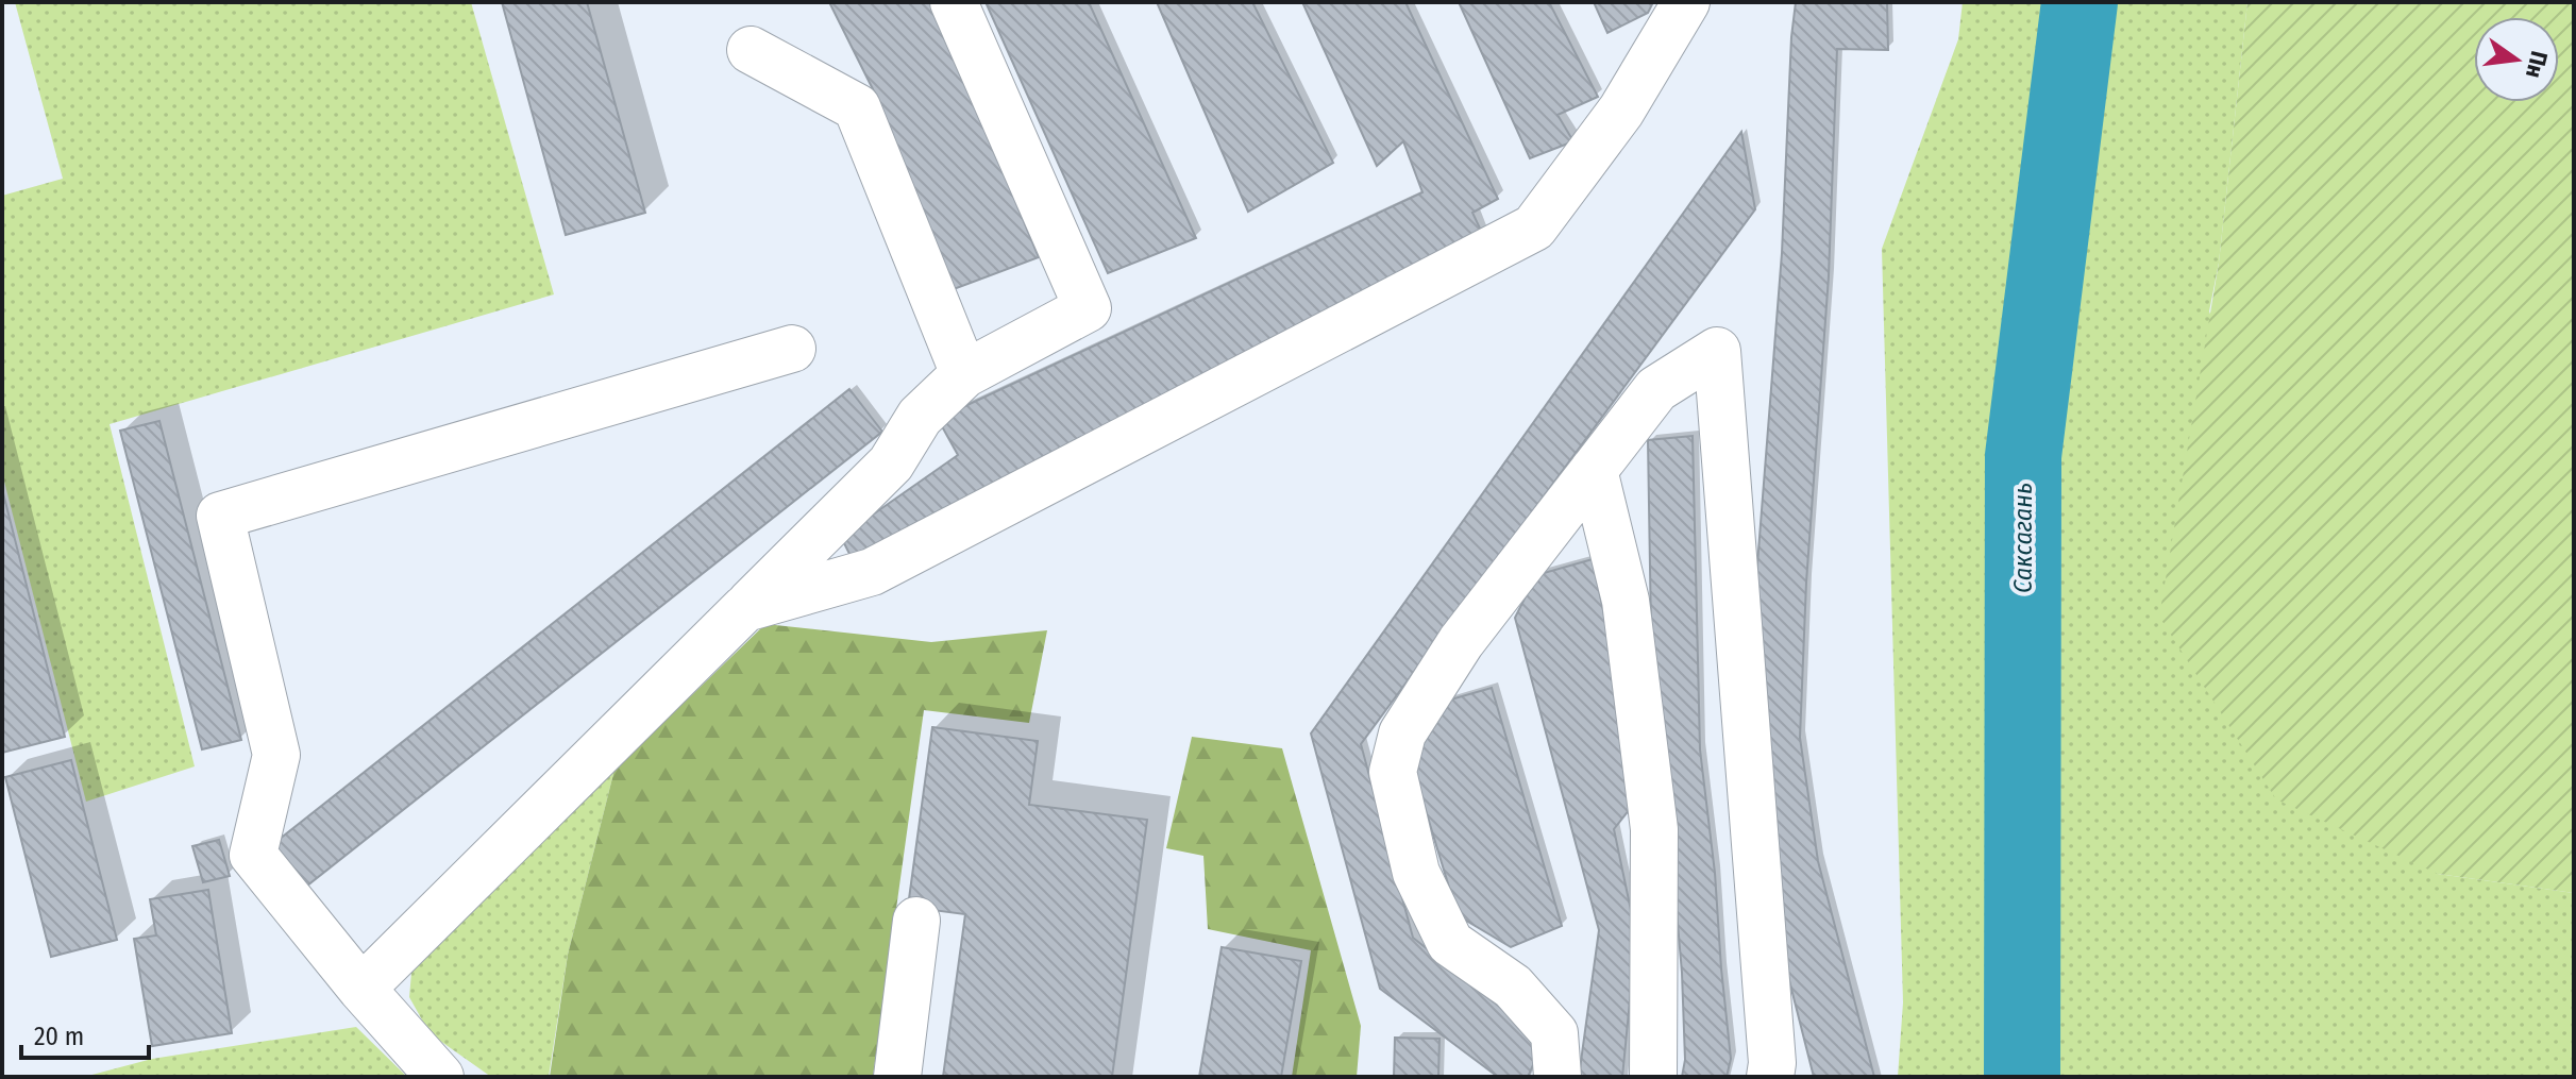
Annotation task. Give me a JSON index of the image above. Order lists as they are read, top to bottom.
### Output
{
  "water": ["Саксагань"],
  "scale_bar": "20 m",
  "north": "right"
}
